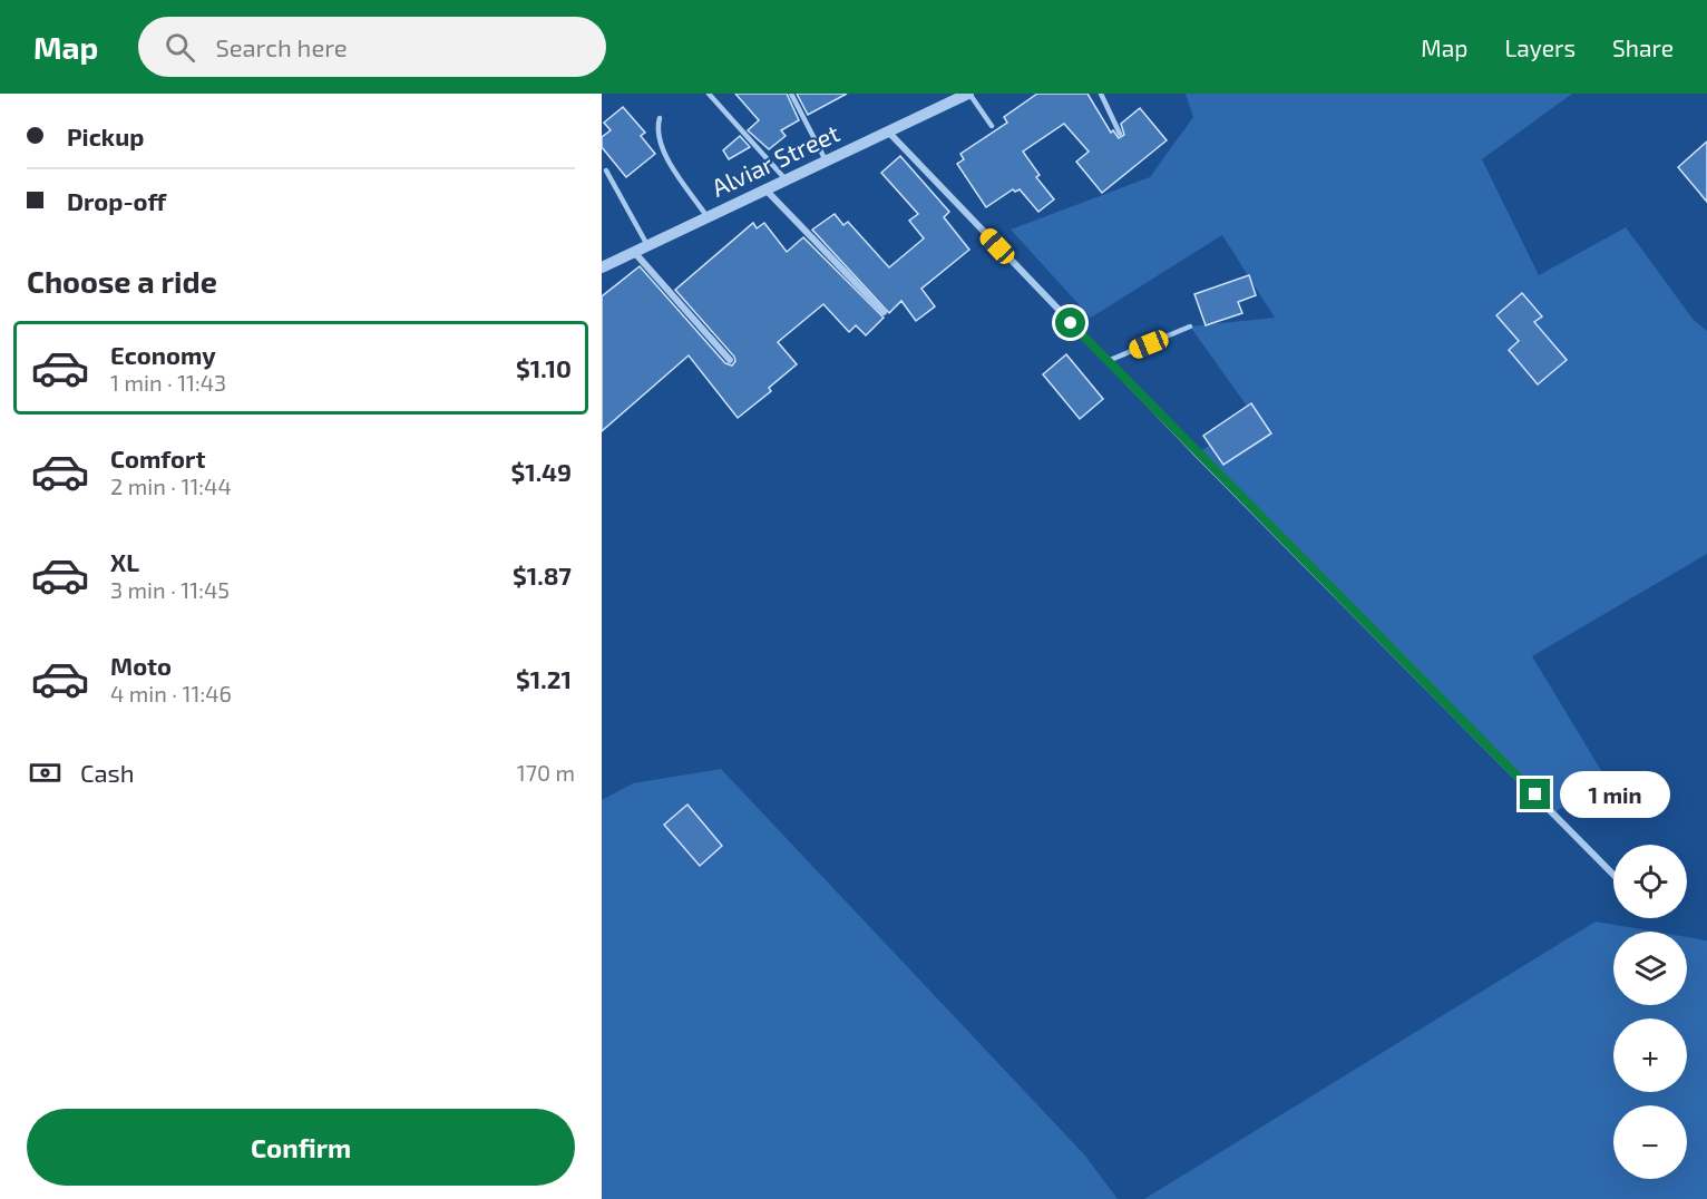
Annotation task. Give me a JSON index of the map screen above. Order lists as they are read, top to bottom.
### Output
{
  "streets": {
    "street": ["Alviar Street"]
  },
  "page": {
    "header": "Map",
    "search": "Search here",
    "nav": ["Map", "Layers", "Share"],
    "banner": ["Pickup", "Drop-off"],
    "heading": "Choose a ride",
    "list": [
      {
        "name": "Economy",
        "note": "1 min · 11:43",
        "value": "$1.10"
      },
      {
        "name": "Comfort",
        "note": "2 min · 11:44",
        "value": "$1.49"
      },
      {
        "name": "XL",
        "note": "3 min · 11:45",
        "value": "$1.87"
      },
      {
        "name": "Moto",
        "note": "4 min · 11:46",
        "value": "$1.21"
      }
    ],
    "pay": ["Cash", "170 m"],
    "bubble": "1 min",
    "map_buttons": ["+", "−"],
    "buttons": "Confirm"
  }
}
